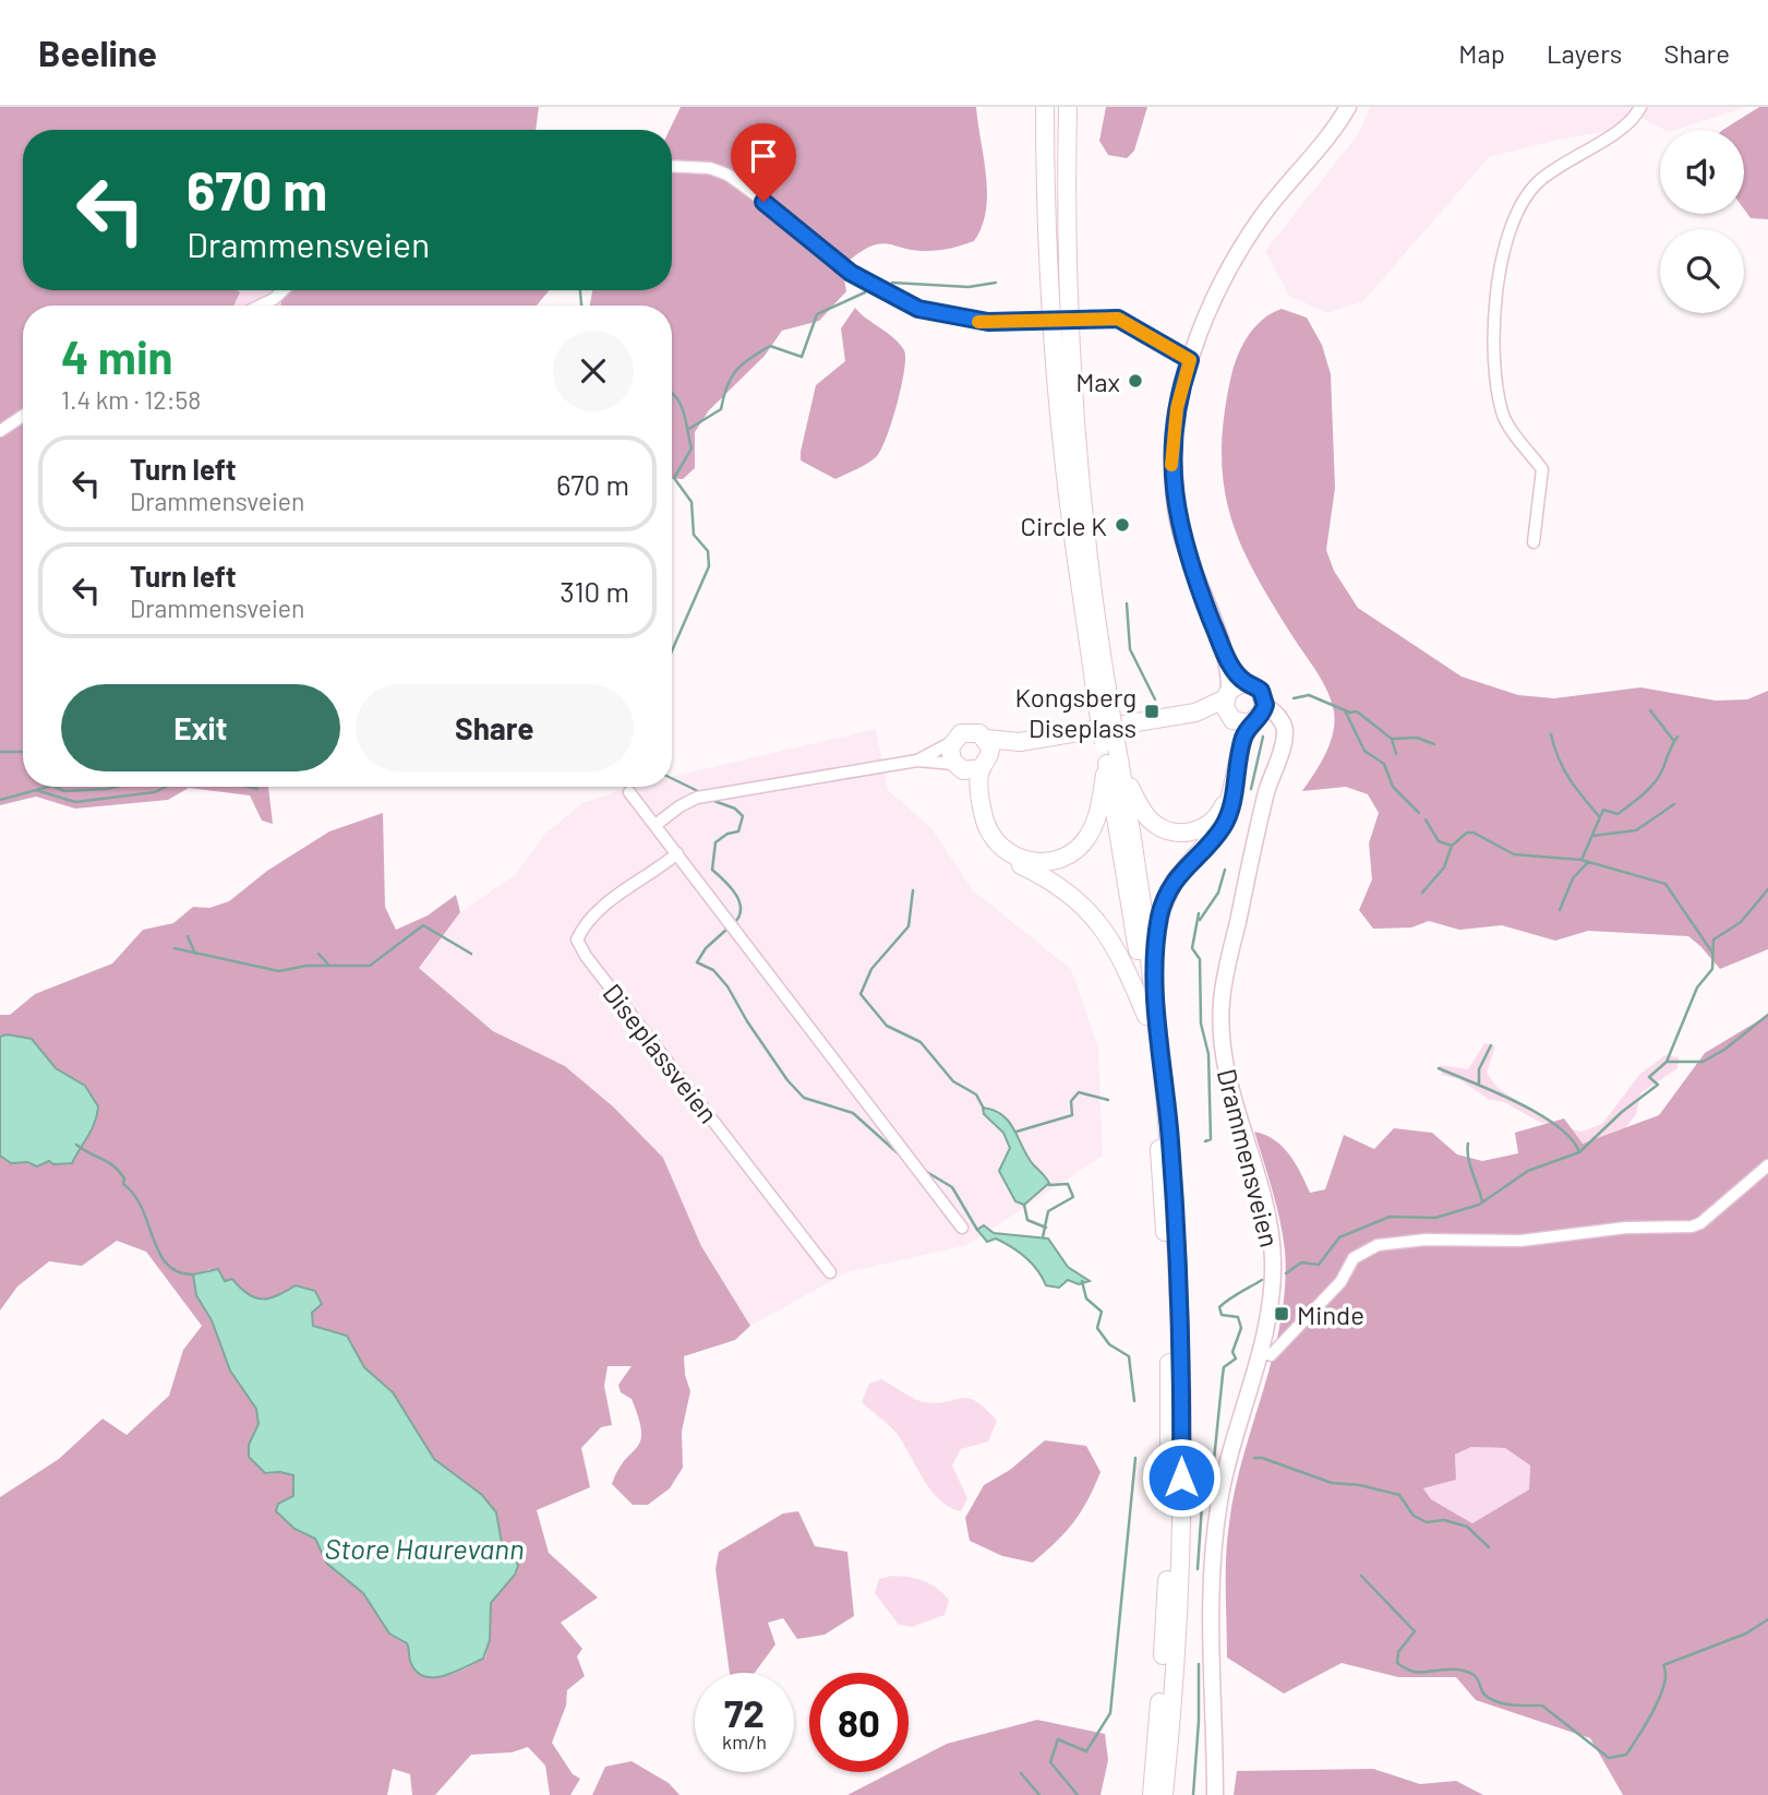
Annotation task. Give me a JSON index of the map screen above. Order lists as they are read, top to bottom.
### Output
{
  "streets": {
    "main road": ["Drammensveien"],
    "street": ["Diseplassveien"]
  },
  "water": ["Store Haurevann"],
  "places": {
    "other": ["Max", "Circle K"],
    "transit": ["Kongsberg Diseplass", "Minde"]
  },
  "page": {
    "header": "Beeline",
    "nav": ["Map", "Layers", "Share"],
    "turn": ["670 m", "Drammensveien"],
    "heading": ["4 min", "1.4 km · 12:58"],
    "list": [
      {
        "name": "Turn left",
        "note": "Drammensveien",
        "value": "670 m"
      },
      {
        "name": "Turn left",
        "note": "Drammensveien",
        "value": "310 m"
      }
    ],
    "buttons": ["Exit", "Share"],
    "speed": "72 km/h",
    "limit": "80"
  }
}
